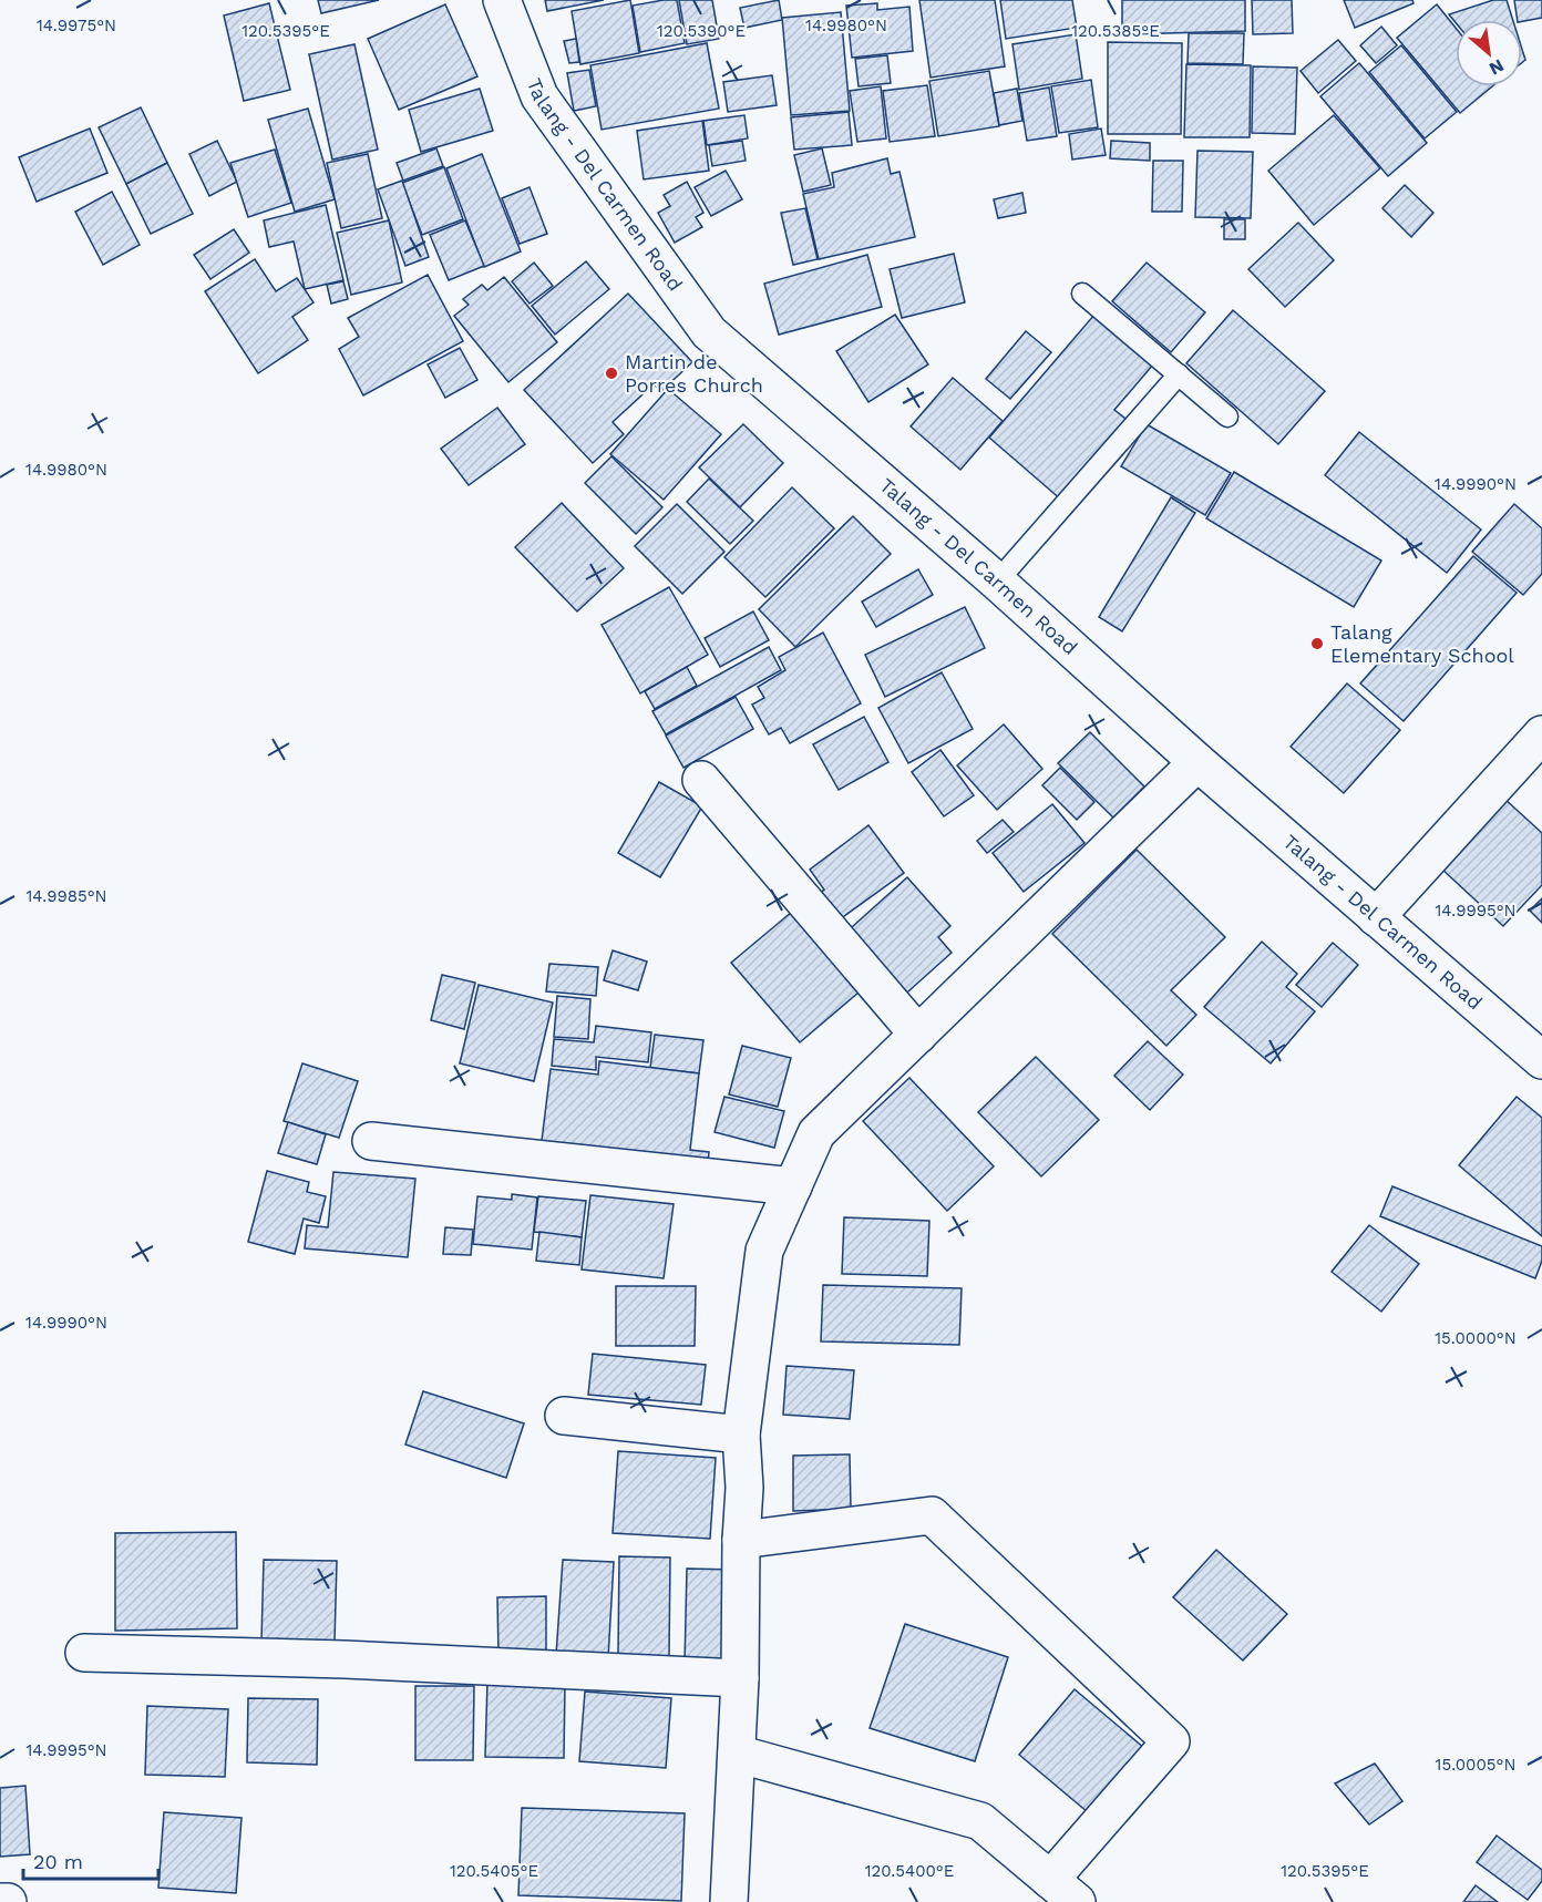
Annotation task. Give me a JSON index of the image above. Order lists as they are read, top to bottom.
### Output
{
  "streets": {
    "street": ["Talang - Del Carmen Road"]
  },
  "places": ["Martin de Porres Church", "Talang Elementary School"],
  "scale_bar": "20 m",
  "north": "bottom right",
  "coordinates": [
    "14.9975°N",
    "14.9980°N",
    "120.5395°E",
    "120.5390°E",
    "120.5385°E",
    "14.9990°N",
    "14.9985°N",
    "14.9995°N",
    "15.0000°N",
    "15.0005°N",
    "120.5405°E",
    "120.5400°E"
  ]
}
